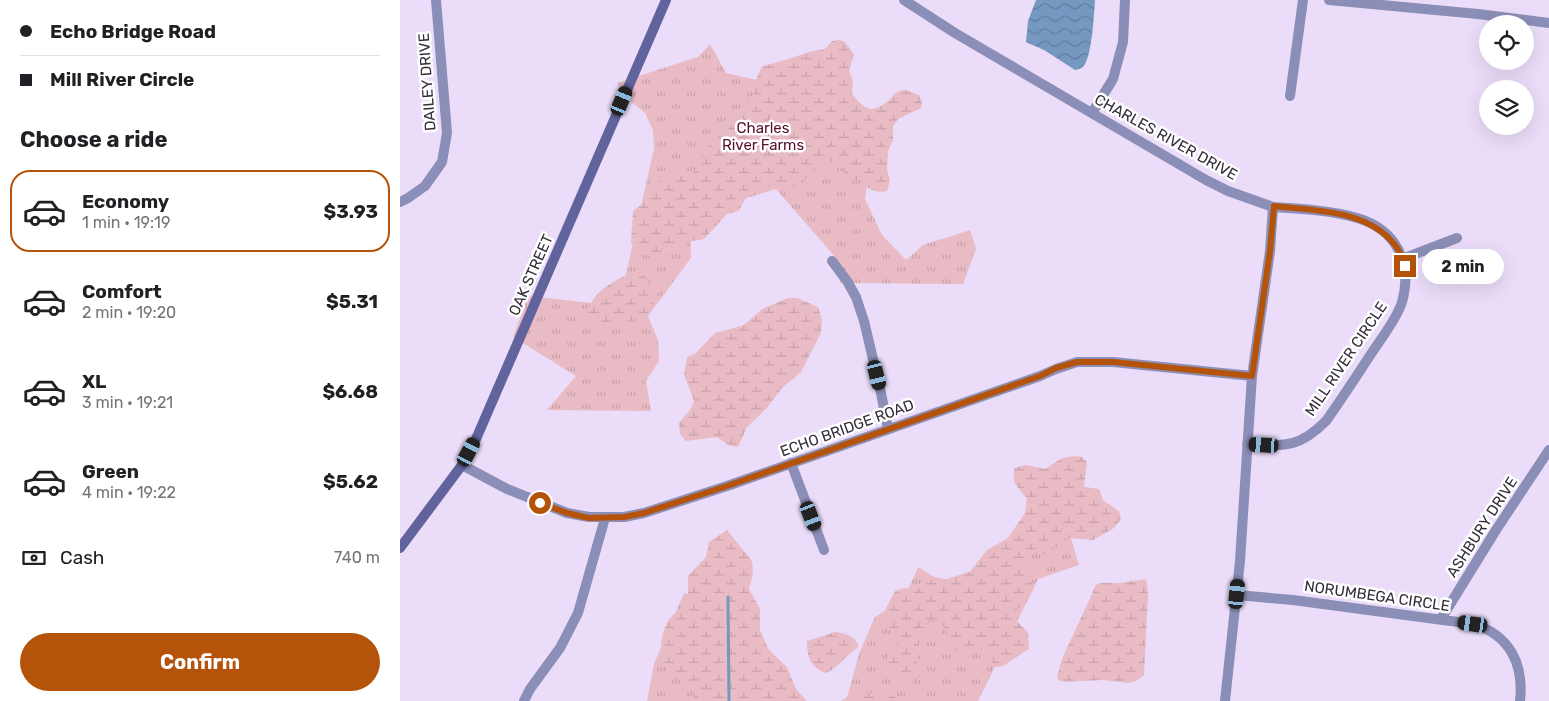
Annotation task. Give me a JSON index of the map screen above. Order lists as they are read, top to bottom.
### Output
{
  "streets": {
    "main road": ["OAK STREET"],
    "street": [
      "DAILEY DRIVE",
      "CHARLES RIVER DRIVE",
      "MILL RIVER CIRCLE",
      "ECHO BRIDGE ROAD",
      "ASHBURY DRIVE",
      "NORUMBEGA CIRCLE"
    ]
  },
  "crossings": [
    ["CHARLES RIVER DRIVE", "MILL RIVER CIRCLE"],
    ["OAK STREET", "ECHO BRIDGE ROAD"],
    ["ASHBURY DRIVE", "NORUMBEGA CIRCLE"]
  ],
  "parks": ["Charles River Farms"],
  "page": {
    "banner": ["Echo Bridge Road", "Mill River Circle"],
    "heading": "Choose a ride",
    "list": [
      {
        "name": "Economy",
        "note": "1 min · 19:19",
        "value": "$3.93"
      },
      {
        "name": "Comfort",
        "note": "2 min · 19:20",
        "value": "$5.31"
      },
      {
        "name": "XL",
        "note": "3 min · 19:21",
        "value": "$6.68"
      },
      {
        "name": "Green",
        "note": "4 min · 19:22",
        "value": "$5.62"
      }
    ],
    "bubble": "2 min",
    "pay": ["Cash", "740 m"],
    "buttons": "Confirm"
  }
}
